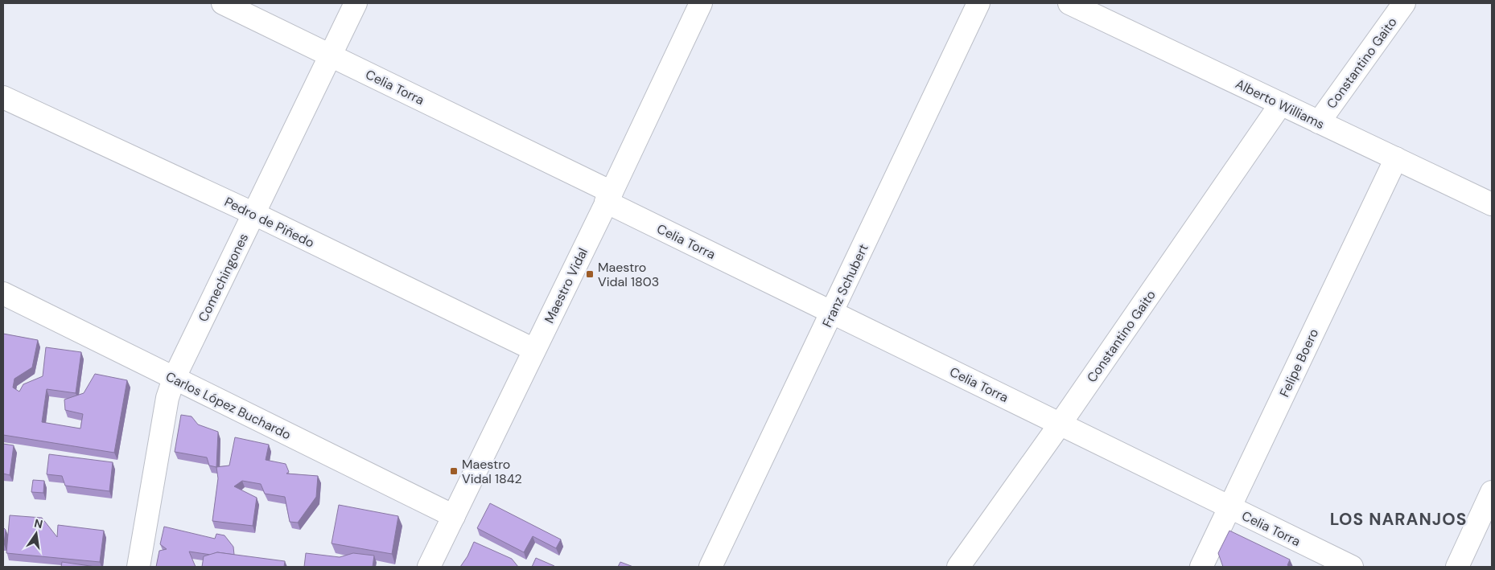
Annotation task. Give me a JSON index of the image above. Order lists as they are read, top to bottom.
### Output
{
  "streets": {
    "street": [
      "Constantino Gaito",
      "Celia Torra",
      "Alberto Williams",
      "Pedro de Piñedo",
      "Comechingones",
      "Maestro Vidal",
      "Franz Schubert",
      "Felipe Boero",
      "Carlos López Buchardo"
    ]
  },
  "crossings": [
    ["Constantino Gaito", "Celia Torra"],
    ["Constantino Gaito", "Alberto Williams"],
    ["Celia Torra", "Comechingones"],
    ["Celia Torra", "Maestro Vidal"],
    ["Celia Torra", "Franz Schubert"],
    ["Celia Torra", "Felipe Boero"],
    ["Alberto Williams", "Felipe Boero"],
    ["Pedro de Piñedo", "Comechingones"],
    ["Pedro de Piñedo", "Maestro Vidal"],
    ["Comechingones", "Carlos López Buchardo"],
    ["Maestro Vidal", "Carlos López Buchardo"]
  ],
  "districts": ["LOS NARANJOS"],
  "places": {
    "transit": ["Maestro Vidal 1803", "Maestro Vidal 1842"]
  },
  "north": "top"
}
